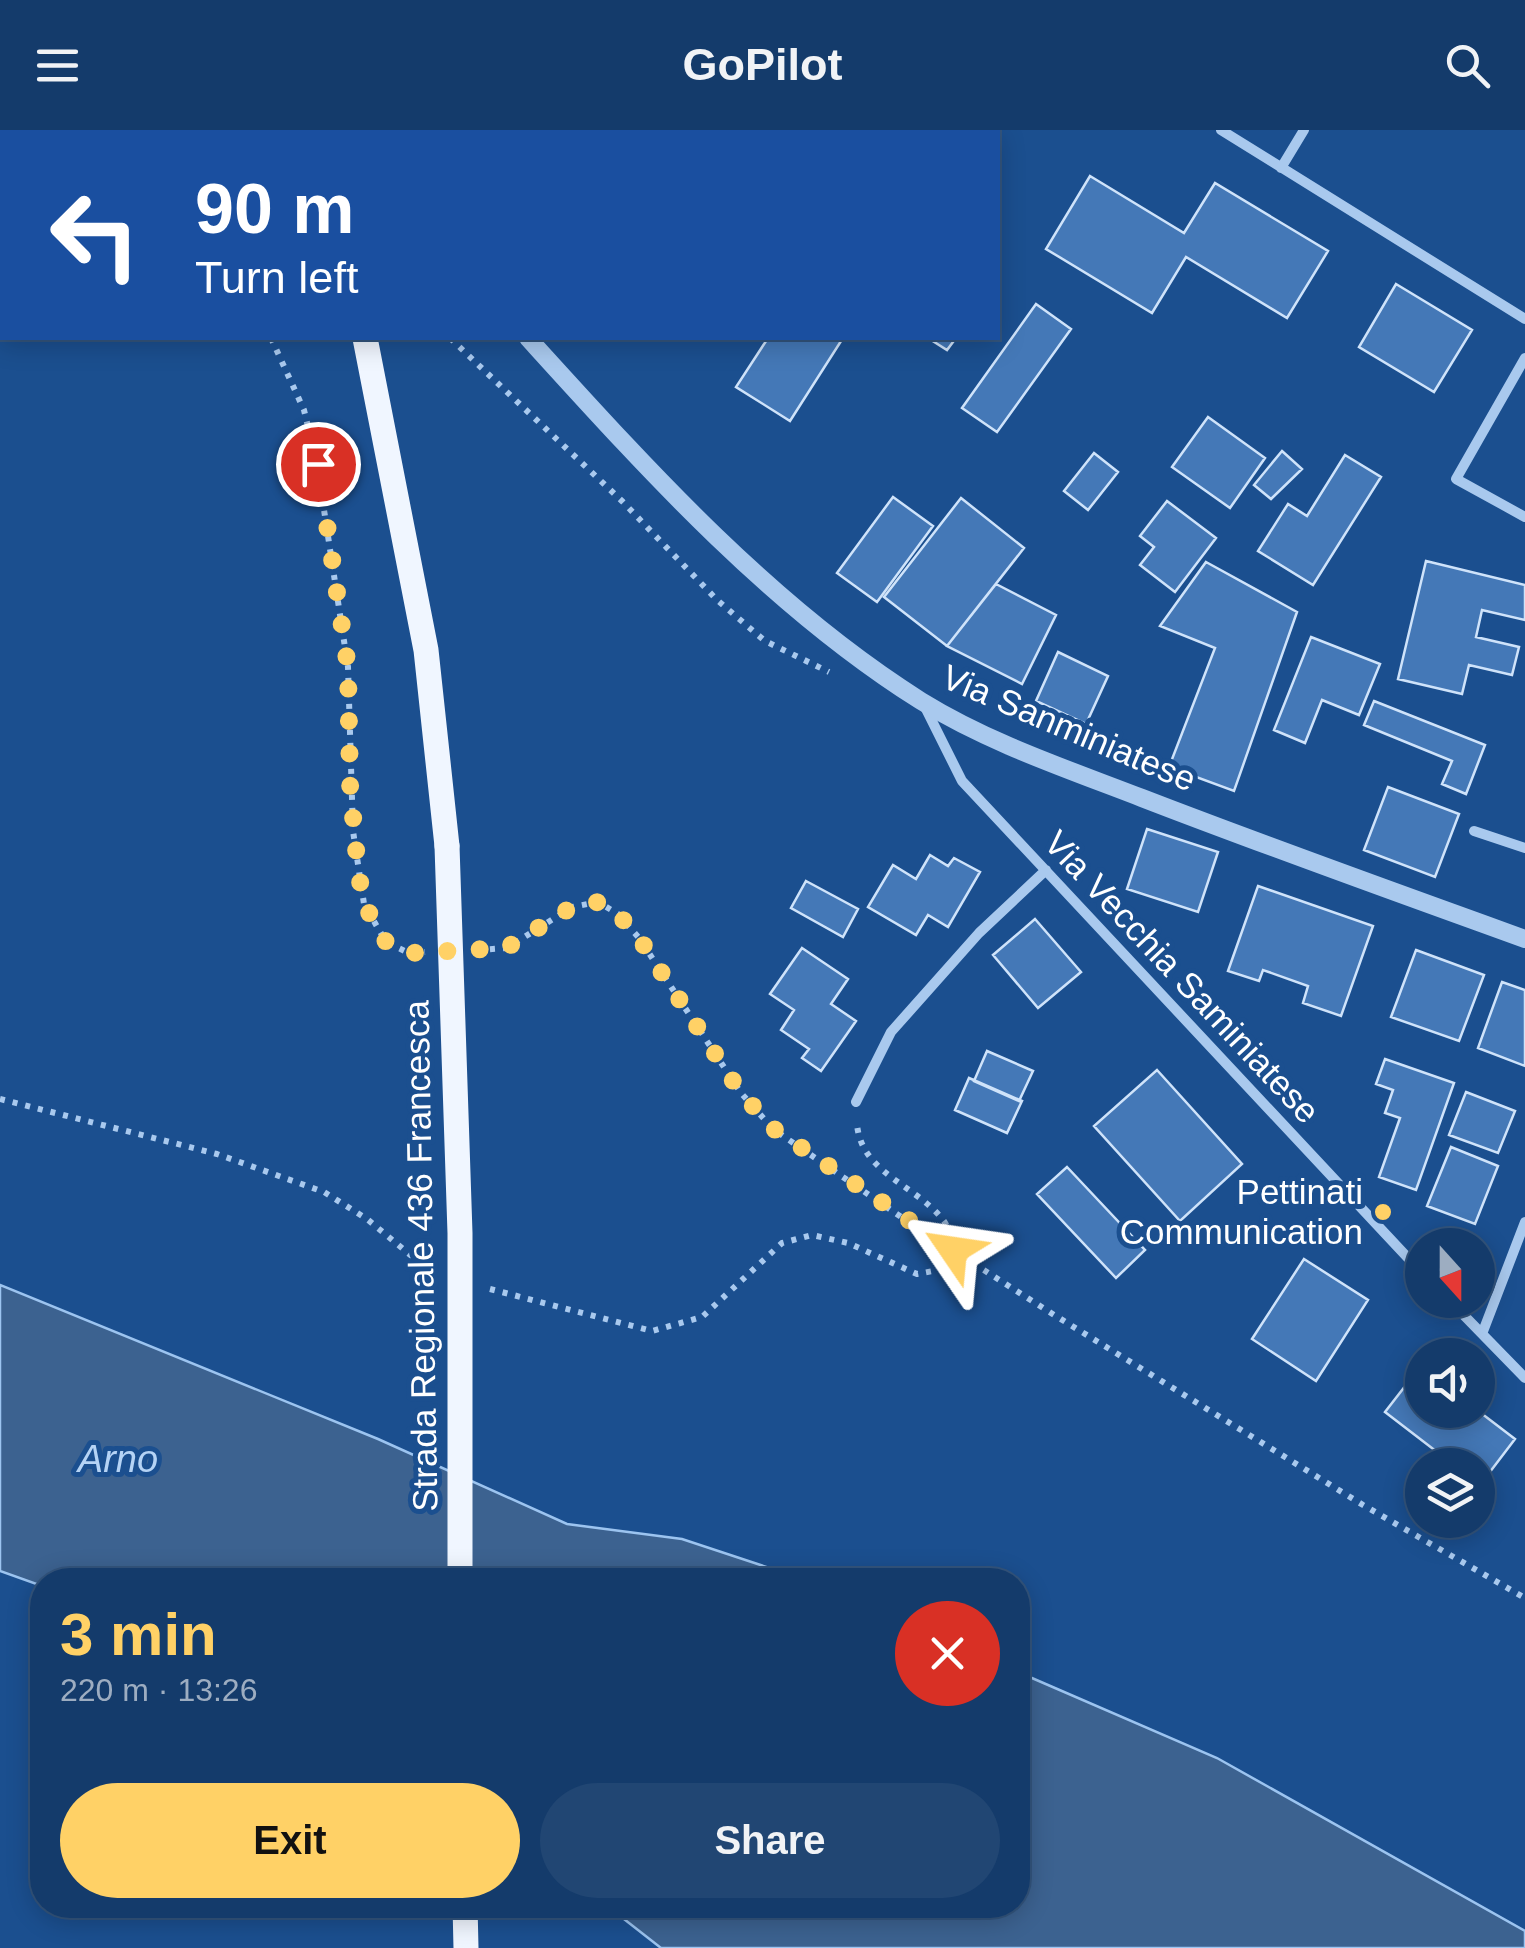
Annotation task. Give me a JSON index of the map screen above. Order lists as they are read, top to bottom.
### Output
{
  "streets": {
    "main road": ["Strada Regionale 436 Francesca"],
    "street": ["Via Sanminiatese", "Via Vecchia Saminiatese"]
  },
  "crossings": [
    ["Via Sanminiatese", "Via Vecchia Saminiatese"]
  ],
  "water": ["Arno"],
  "places": ["Pettinati Communication"],
  "north": "bottom",
  "page": {
    "header": "GoPilot",
    "turn": ["90 m", "Turn left"],
    "heading": ["3 min", "220 m · 13:26"],
    "buttons": ["Exit", "Share"]
  }
}
